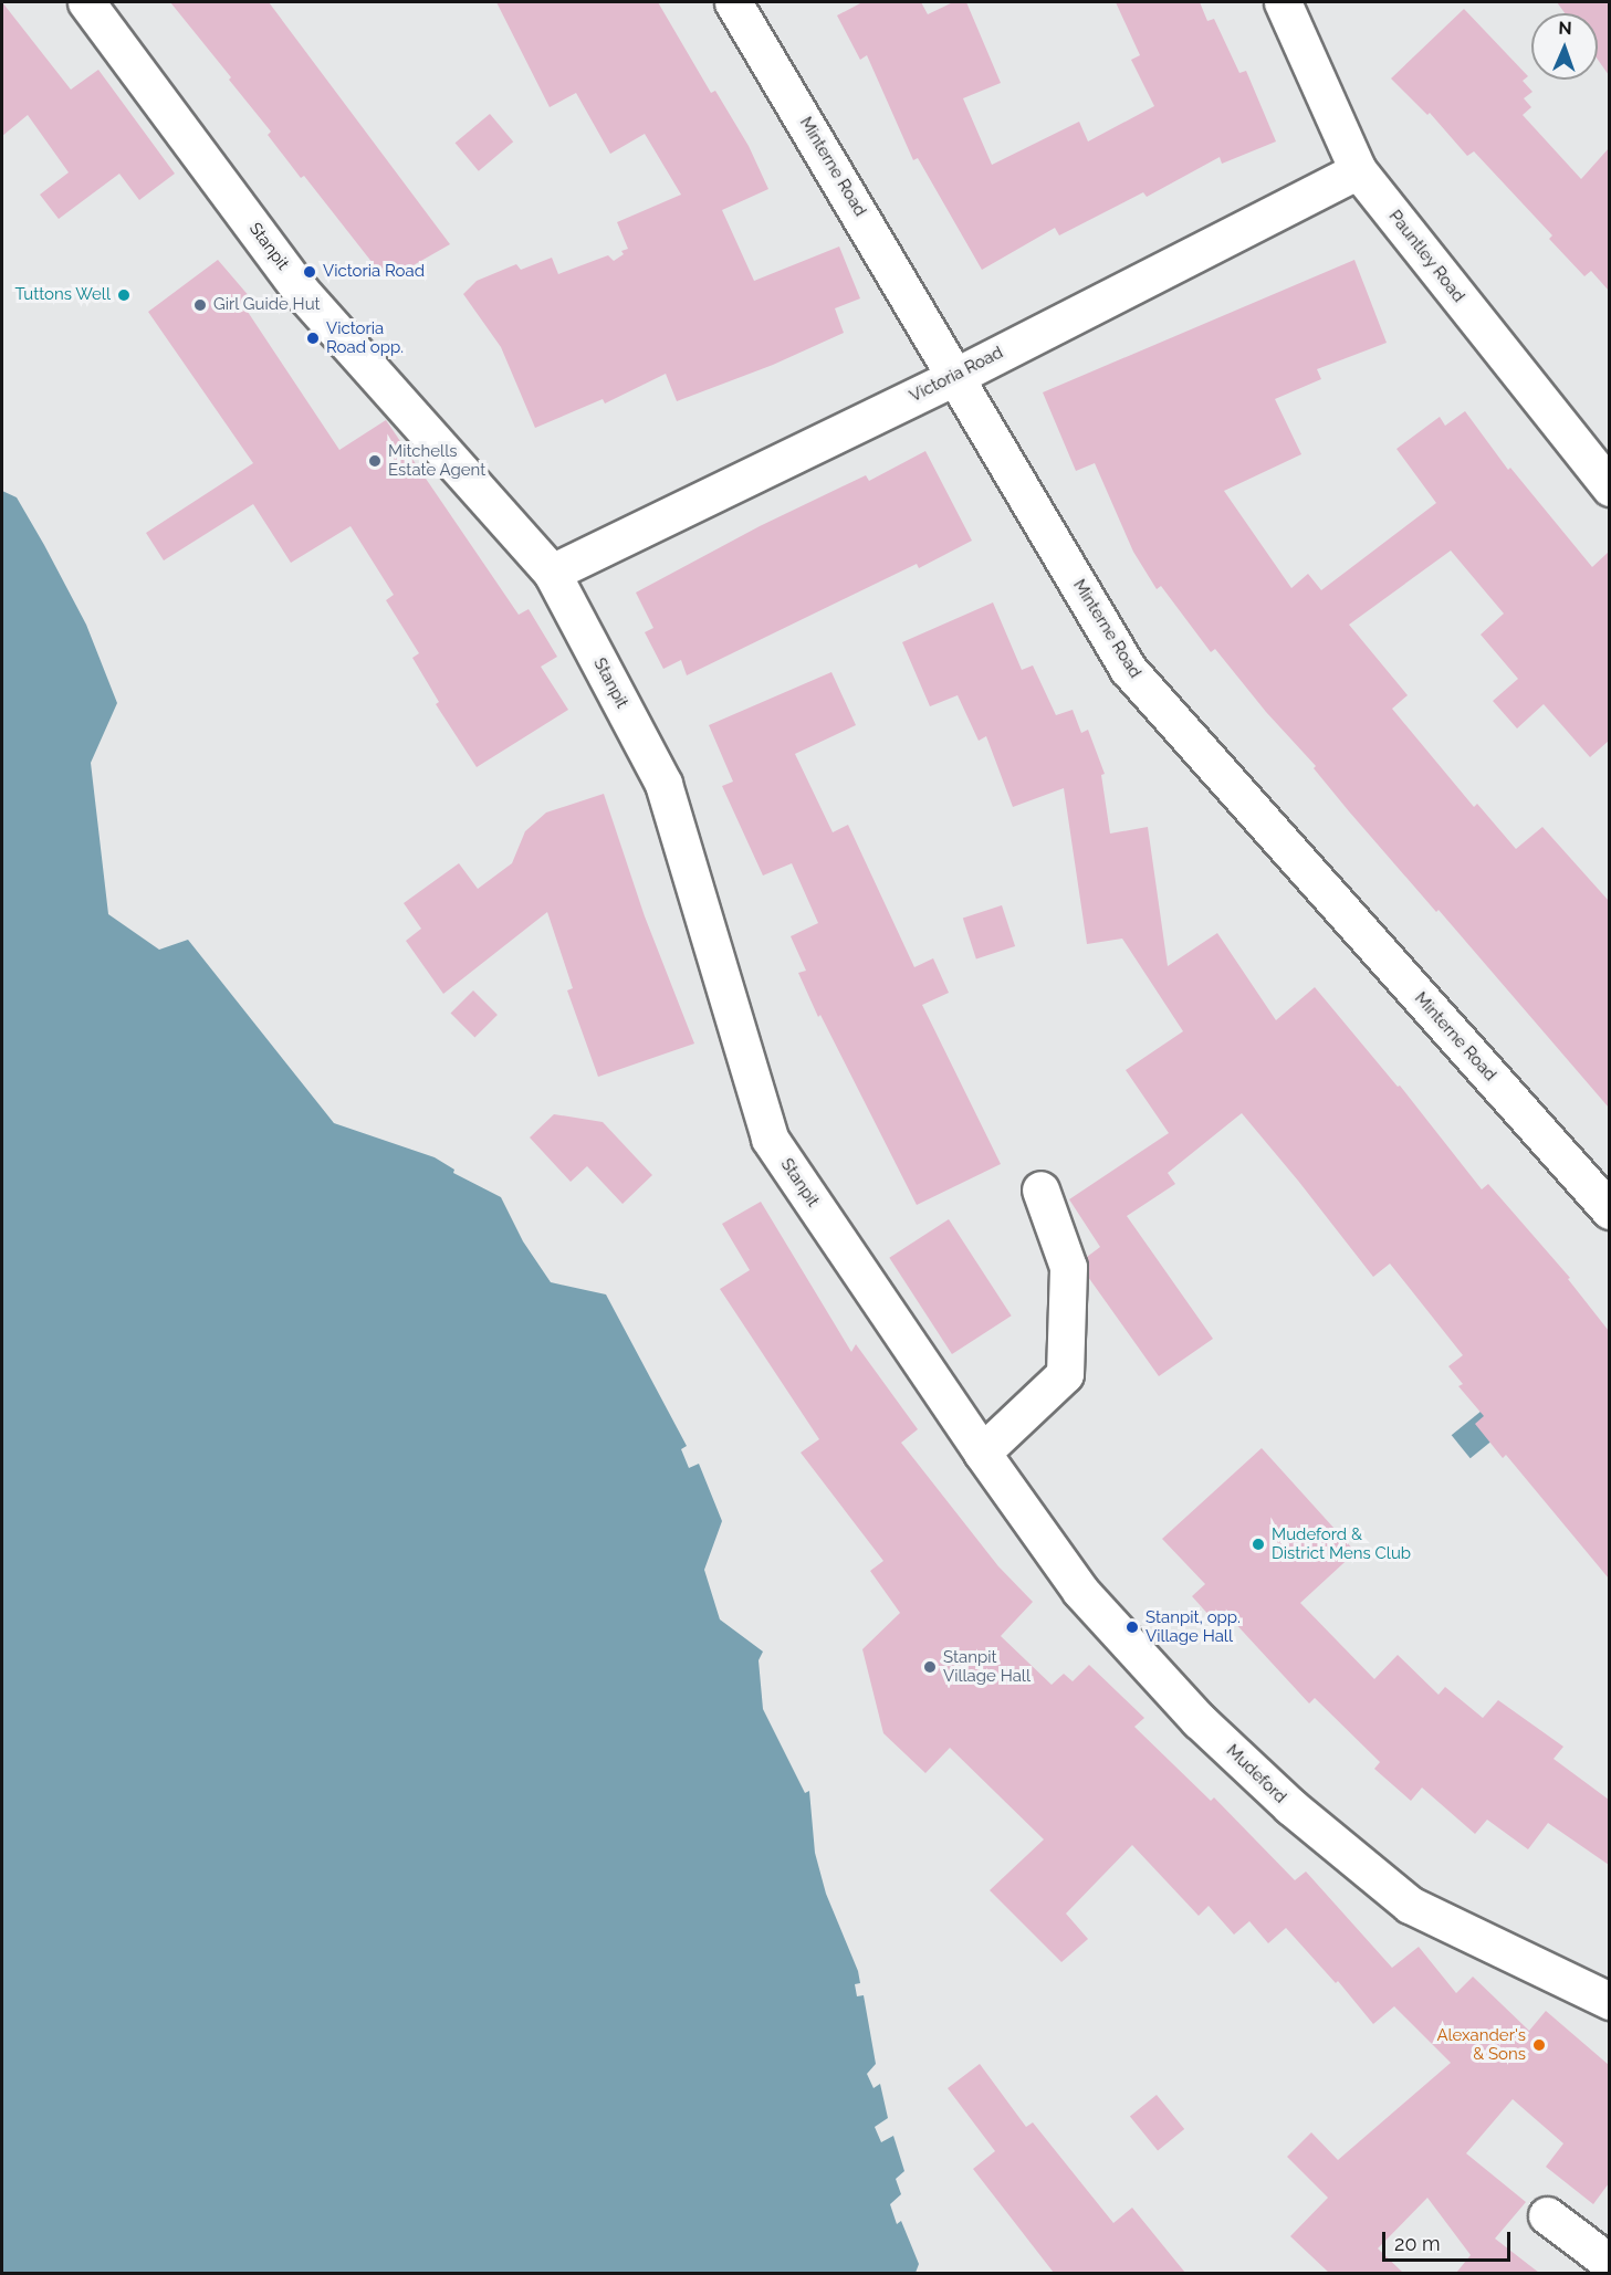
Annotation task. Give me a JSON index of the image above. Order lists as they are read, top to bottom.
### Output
{
  "streets": {
    "street": [
      "Minterne Road",
      "Stanpit",
      "Pauntley Road",
      "Victoria Road",
      "Mudeford"
    ]
  },
  "crossings": [
    ["Minterne Road", "Victoria Road"],
    ["Stanpit", "Victoria Road"],
    ["Stanpit", "Mudeford"],
    ["Pauntley Road", "Victoria Road"]
  ],
  "places": [
    "Victoria Road",
    "Tuttons Well",
    "Girl Guide Hut",
    "Victoria Road opp.",
    "Mitchells Estate Agent",
    "Mudeford & District Mens Club",
    "Stanpit, opp. Village Hall",
    "Stanpit Village Hall",
    "Alexander's & Sons"
  ],
  "scale_bar": "20 m",
  "north": "top"
}
